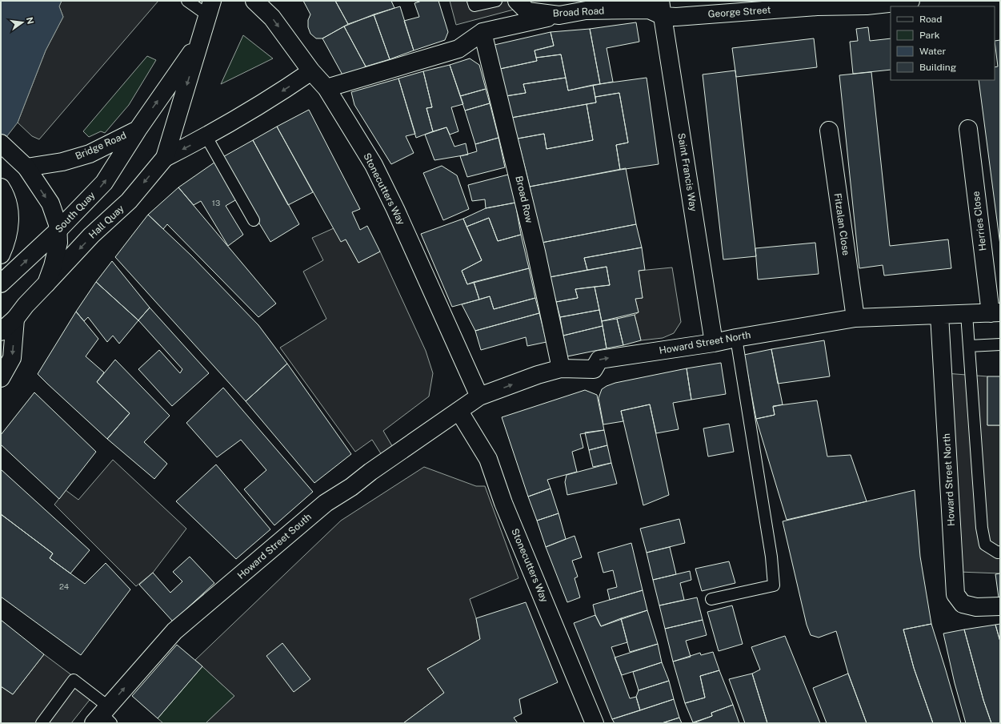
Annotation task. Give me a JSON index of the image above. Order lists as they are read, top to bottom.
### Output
{
  "streets": {
    "street": [
      "Broad Road",
      "George Street",
      "Bridge Road",
      "Saint Francis Way",
      "Stonecutters Way",
      "Broad Row",
      "South Quay",
      "Herries Close",
      "Hall Quay",
      "Fitzalan Close",
      "Howard Street North",
      "Howard Street South"
    ]
  },
  "crossings": [
    ["Broad Road", "George Street"],
    ["Broad Road", "Saint Francis Way"],
    ["George Street", "Saint Francis Way"],
    ["Bridge Road", "South Quay"],
    ["Bridge Road", "Hall Quay"],
    ["Saint Francis Way", "Howard Street North"],
    ["Stonecutters Way", "Hall Quay"],
    ["Stonecutters Way", "Howard Street North"],
    ["Stonecutters Way", "Howard Street South"],
    ["Broad Row", "Howard Street North"],
    ["South Quay", "Hall Quay"],
    ["Herries Close", "Howard Street North"],
    ["Fitzalan Close", "Howard Street North"],
    ["Howard Street North", "Howard Street South"]
  ],
  "one_way": ["South Quay", "Howard Street South"],
  "house_numbers": ["13", "24"],
  "legend": [
    "Road",
    "Park",
    "Water",
    "Building"
  ],
  "north": "right"
}
